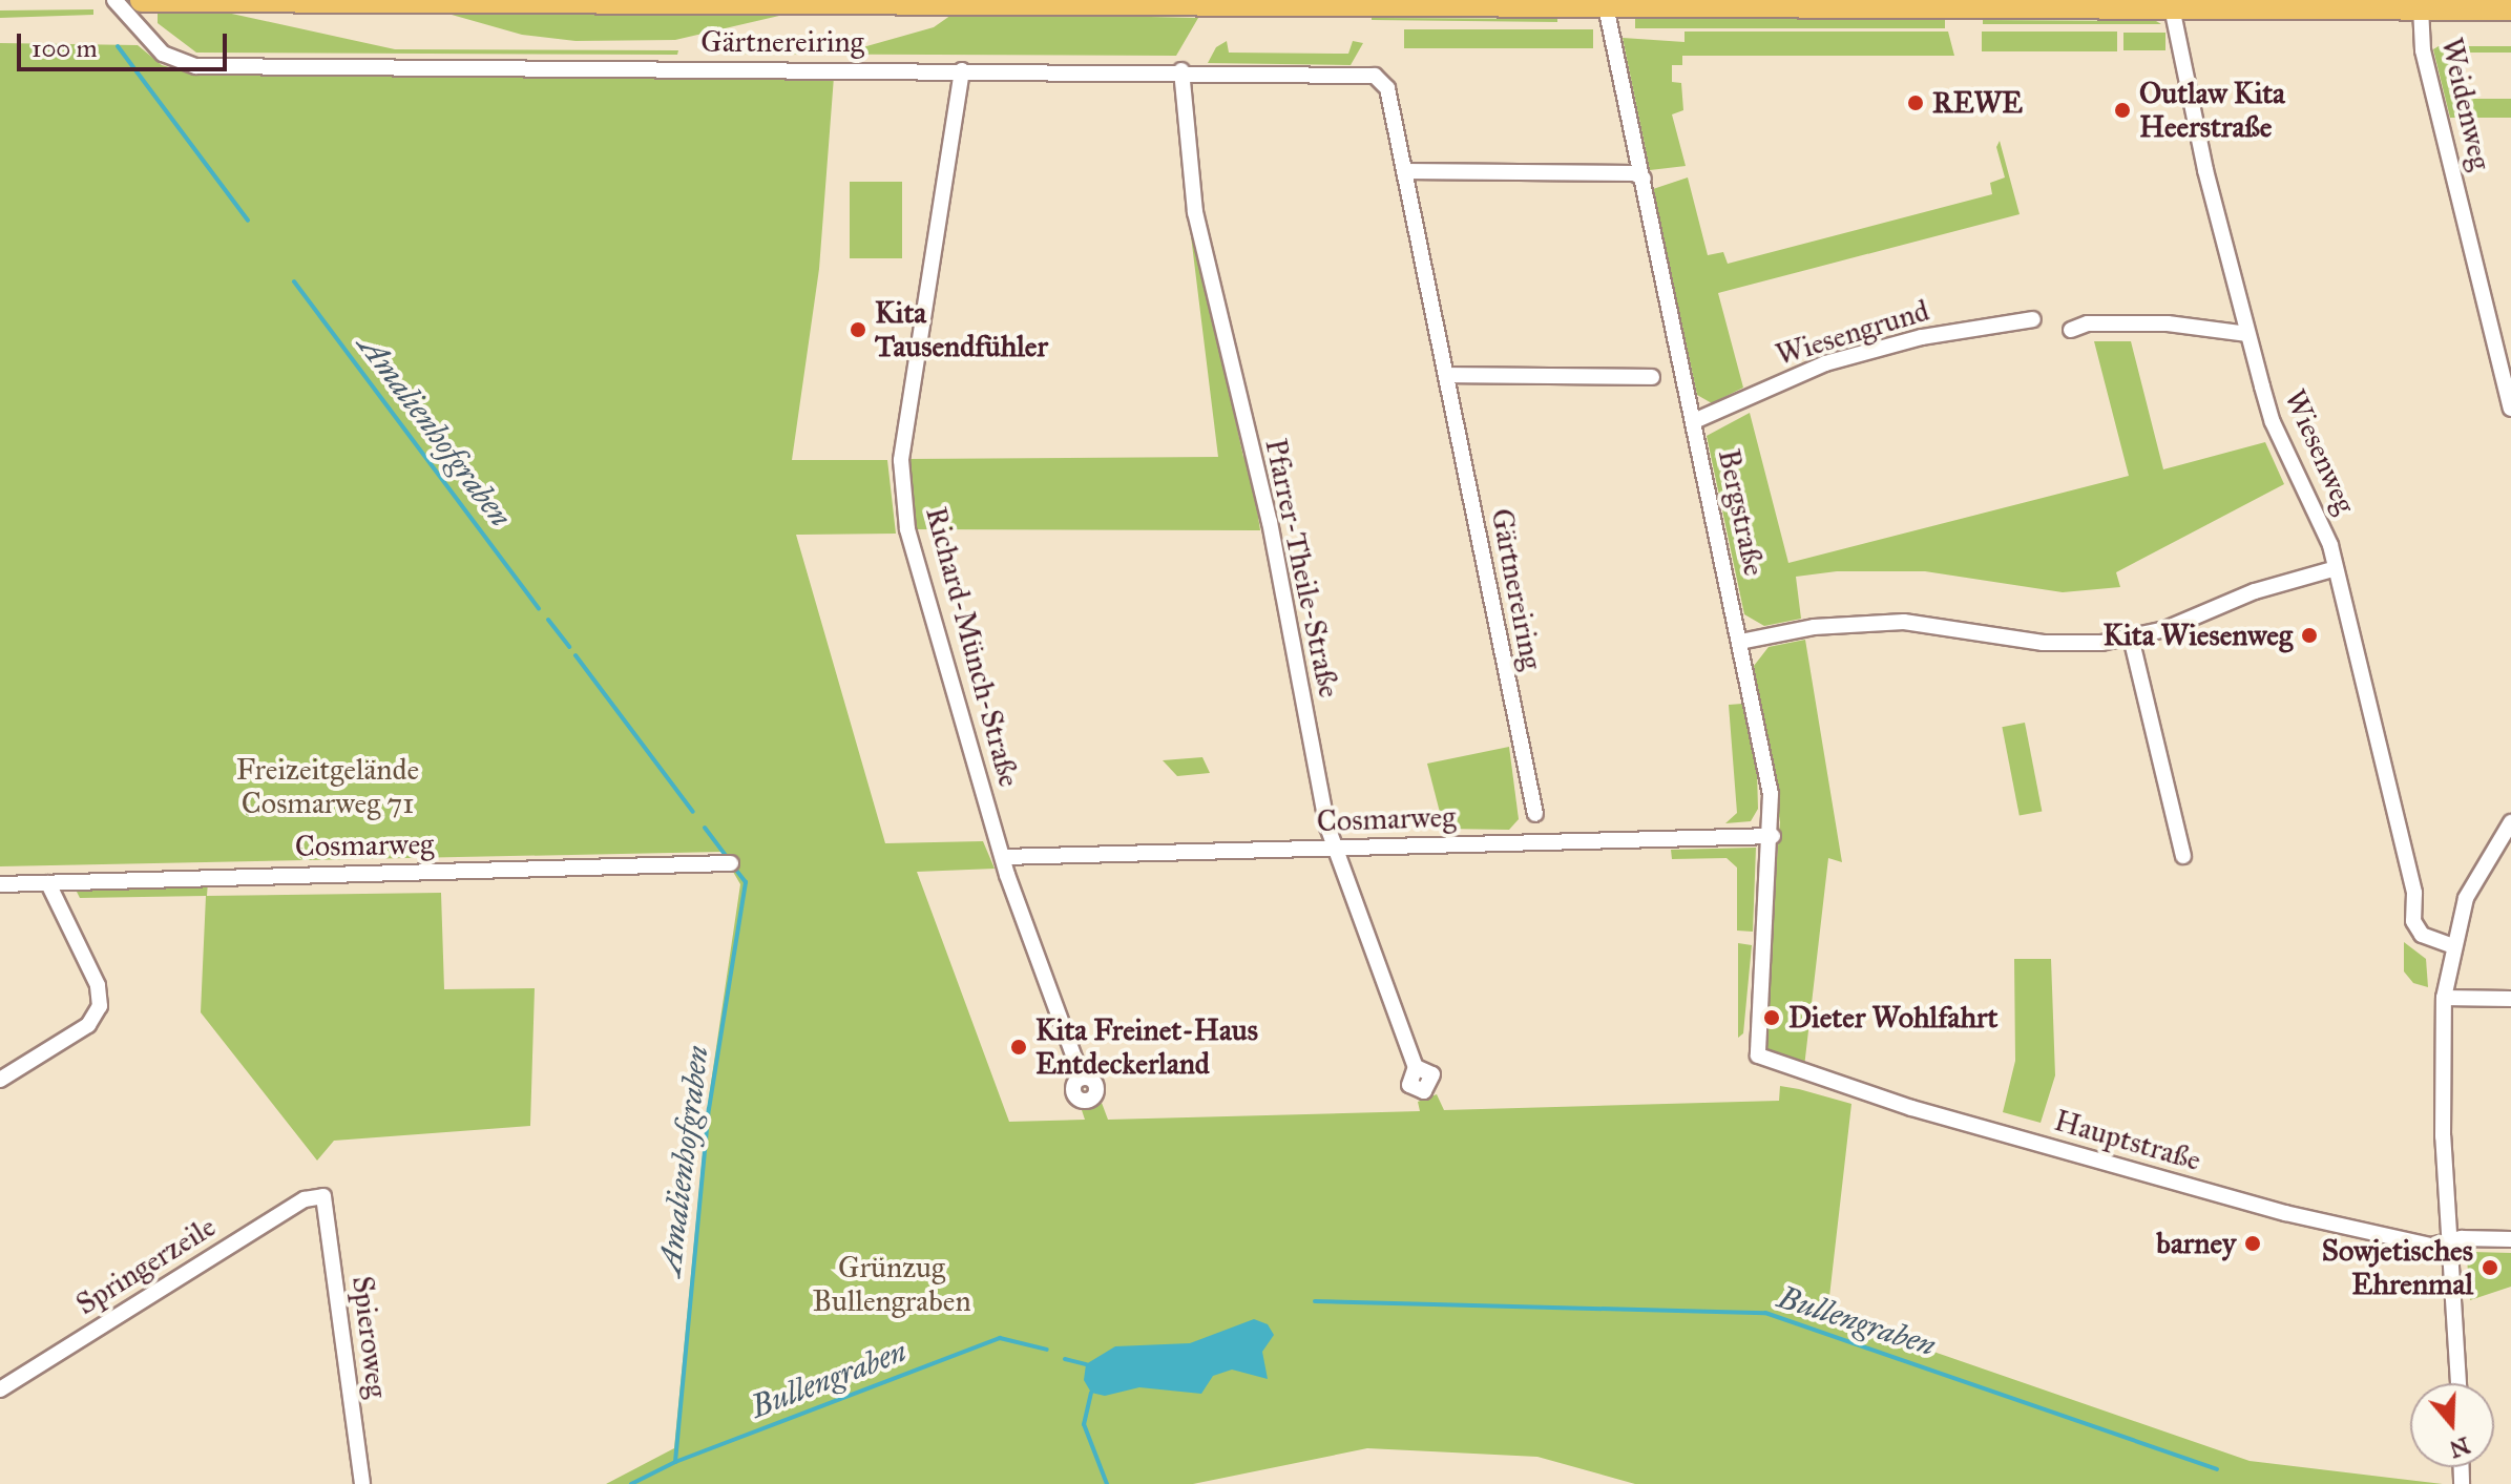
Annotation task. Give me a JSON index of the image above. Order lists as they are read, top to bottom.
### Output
{
  "streets": {
    "street": [
      "Gärtnereiring",
      "Weidenweg",
      "Wiesengrund",
      "Wiesenweg",
      "Bergstraße",
      "Pfarrer-Theile-Straße",
      "Richard-Münch-Straße",
      "Cosmarweg",
      "Hauptstraße",
      "Springerzeile",
      "Spieroweg"
    ]
  },
  "crossings": [
    ["Gärtnereiring", "Pfarrer-Theile-Straße"],
    ["Gärtnereiring", "Richard-Münch-Straße"],
    ["Wiesengrund", "Bergstraße"],
    ["Bergstraße", "Cosmarweg"],
    ["Bergstraße", "Hauptstraße"],
    ["Pfarrer-Theile-Straße", "Cosmarweg"],
    ["Richard-Münch-Straße", "Cosmarweg"],
    ["Springerzeile", "Spieroweg"]
  ],
  "water": ["Amalienhofgraben", "Bullengraben"],
  "parks": ["Freizeitgelände Cosmarweg 71", "Grünzug Bullengraben"],
  "places": [
    "REWE",
    "Outlaw Kita Heerstraße",
    "Kita Tausendfühler",
    "Kita Wiesenweg",
    "Dieter Wohlfahrt",
    "Kita Freinet-Haus Entdeckerland",
    "barney",
    "Sowjetisches Ehrenmal"
  ],
  "scale_bar": "100 m",
  "north": "bottom"
}
